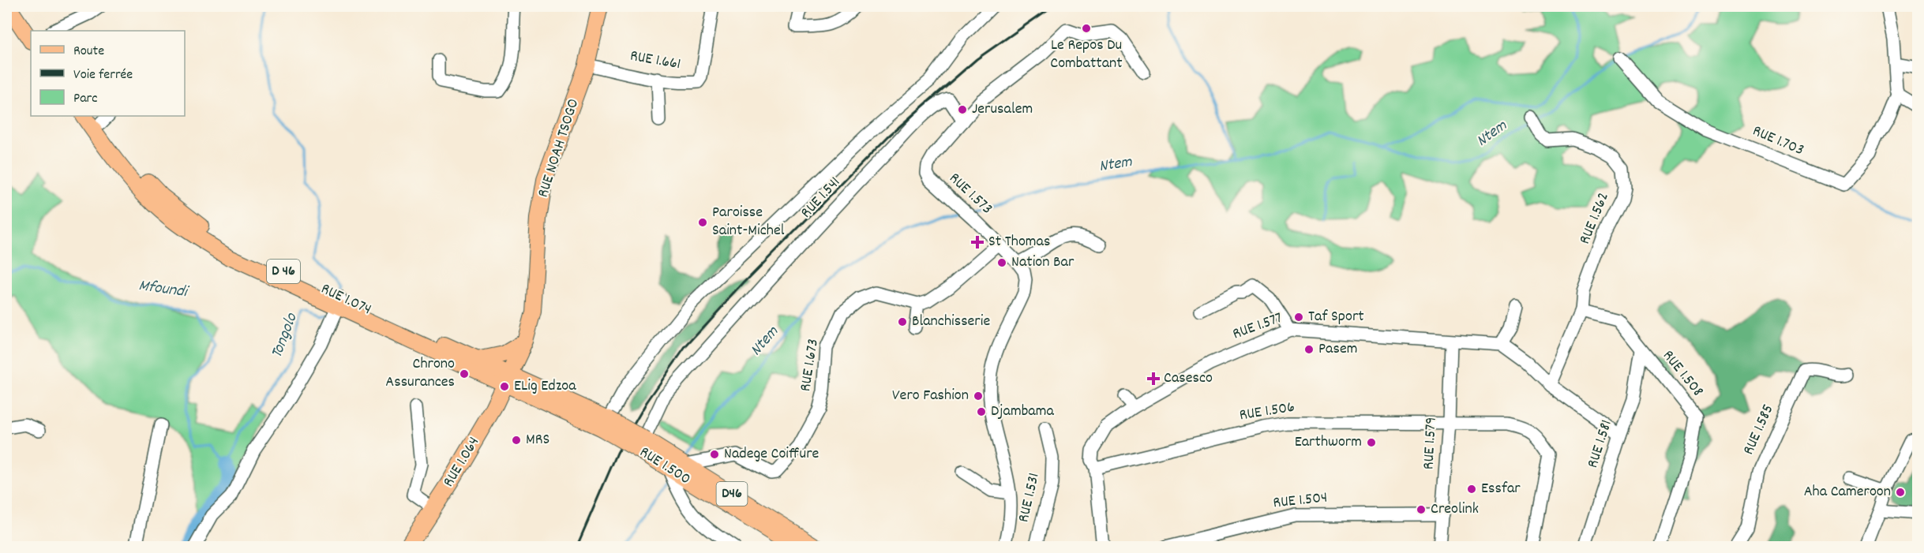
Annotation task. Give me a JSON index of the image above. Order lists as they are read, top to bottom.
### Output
{
  "streets": {
    "main road": [
      "RUE NOAH TSOGO",
      "D 46",
      "RUE 1.074",
      "RUE 1.064",
      "RUE 1.500",
      "D46"
    ],
    "street": [
      "RUE 1.661",
      "RUE 1.703",
      "RUE 1.573",
      "RUE 1.541",
      "RUE 1.562",
      "RUE 1.577",
      "RUE 1.673",
      "RUE 1.508",
      "RUE 1.506",
      "RUE 1.585",
      "RUE 1.579",
      "RUE 1.581",
      "RUE 1.531",
      "RUE 1.504"
    ]
  },
  "crossings": [
    ["RUE 1.661", "RUE NOAH TSOGO"],
    ["RUE NOAH TSOGO", "RUE 1.074"],
    ["RUE NOAH TSOGO", "RUE 1.064"],
    ["RUE 1.573", "RUE 1.541"],
    ["RUE 1.541", "RUE 1.500"],
    ["RUE 1.541", "D46"],
    ["RUE 1.562", "RUE 1.508"],
    ["D 46", "RUE 1.074"],
    ["D 46", "D46"],
    ["RUE 1.074", "RUE 1.064"],
    ["RUE 1.074", "D46"],
    ["RUE 1.577", "RUE 1.506"],
    ["RUE 1.577", "RUE 1.579"],
    ["RUE 1.673", "RUE 1.500"],
    ["RUE 1.508", "RUE 1.581"],
    ["RUE 1.506", "RUE 1.579"],
    ["RUE 1.579", "RUE 1.504"],
    ["RUE 1.500", "D46"]
  ],
  "water": ["Ntem", "Mfoundi", "Tongolo"],
  "places": {
    "other": [
      "Le Repos Du Combattant",
      "Jerusalem",
      "Paroisse Saint-Michel",
      "Nation Bar",
      "Taf Sport",
      "Blanchisserie",
      "Pasem",
      "Chrono Assurances",
      "ELig Edzoa",
      "Vero Fashion",
      "Djambama",
      "MRS",
      "Earthworm",
      "Nadege Coiffure",
      "Essfar",
      "Aha Cameroon",
      "Creolink"
    ],
    "health": ["St Thomas", "Casesco"]
  },
  "legend": ["Route", "Voie ferrée", "Parc"]
}
